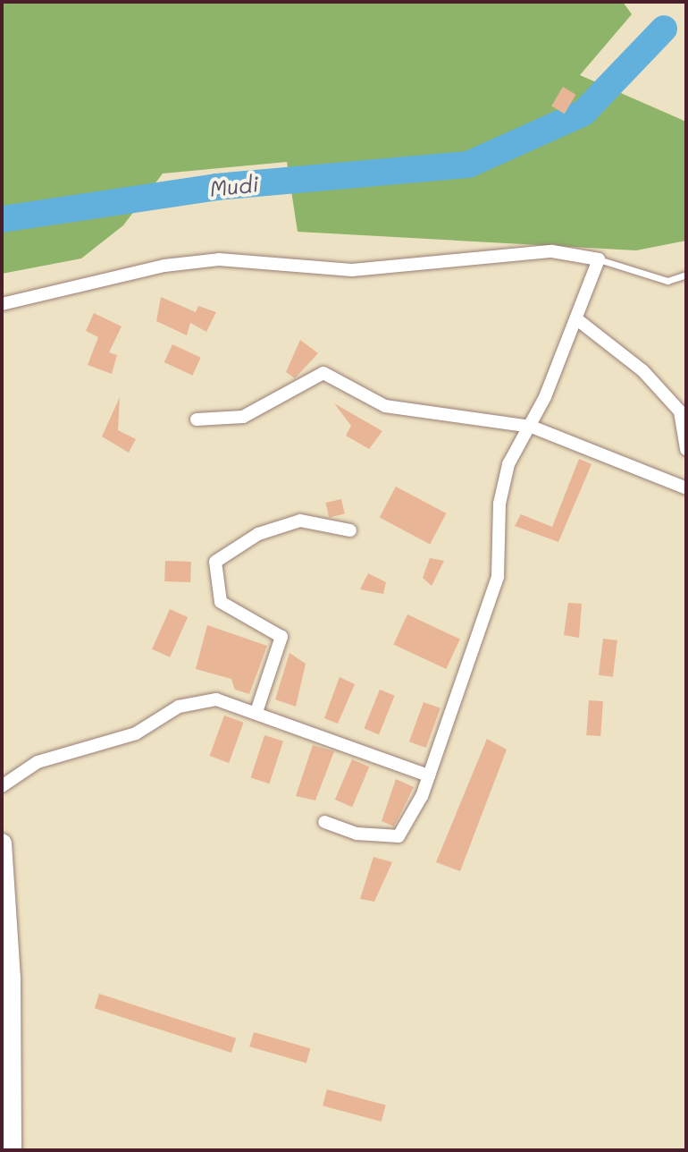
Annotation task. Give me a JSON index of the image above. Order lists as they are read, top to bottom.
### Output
{
  "water": ["Mudi"]
}
